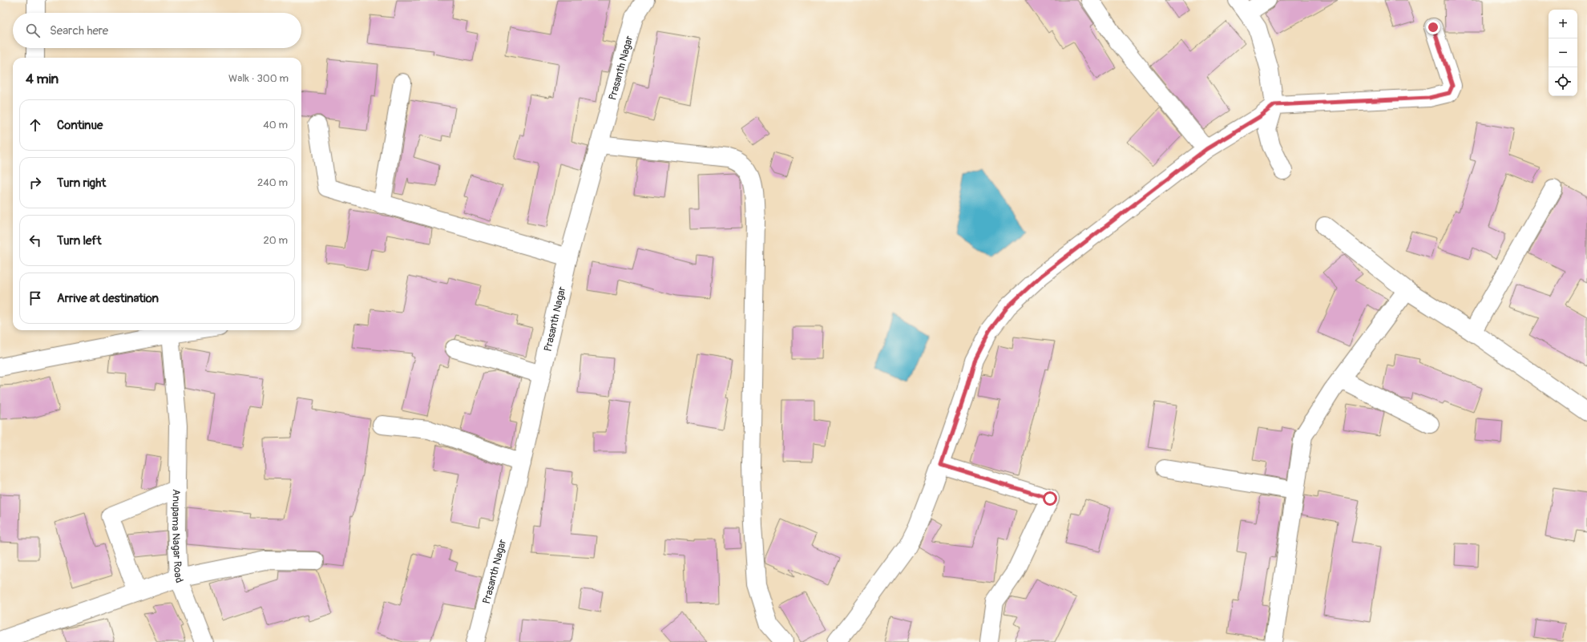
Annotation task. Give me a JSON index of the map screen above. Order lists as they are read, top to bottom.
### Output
{
  "streets": {
    "street": ["Prasanth Nagar", "Anupama Nagar Road"]
  },
  "page": {
    "map_buttons": ["+", "−"],
    "search": "Search here",
    "heading": ["4 min", "Walk · 300 m"],
    "list": [
      ["Continue", "40 m"],
      ["Turn right", "240 m"],
      ["Turn left", "20 m"],
      "Arrive at destination"
    ]
  }
}
